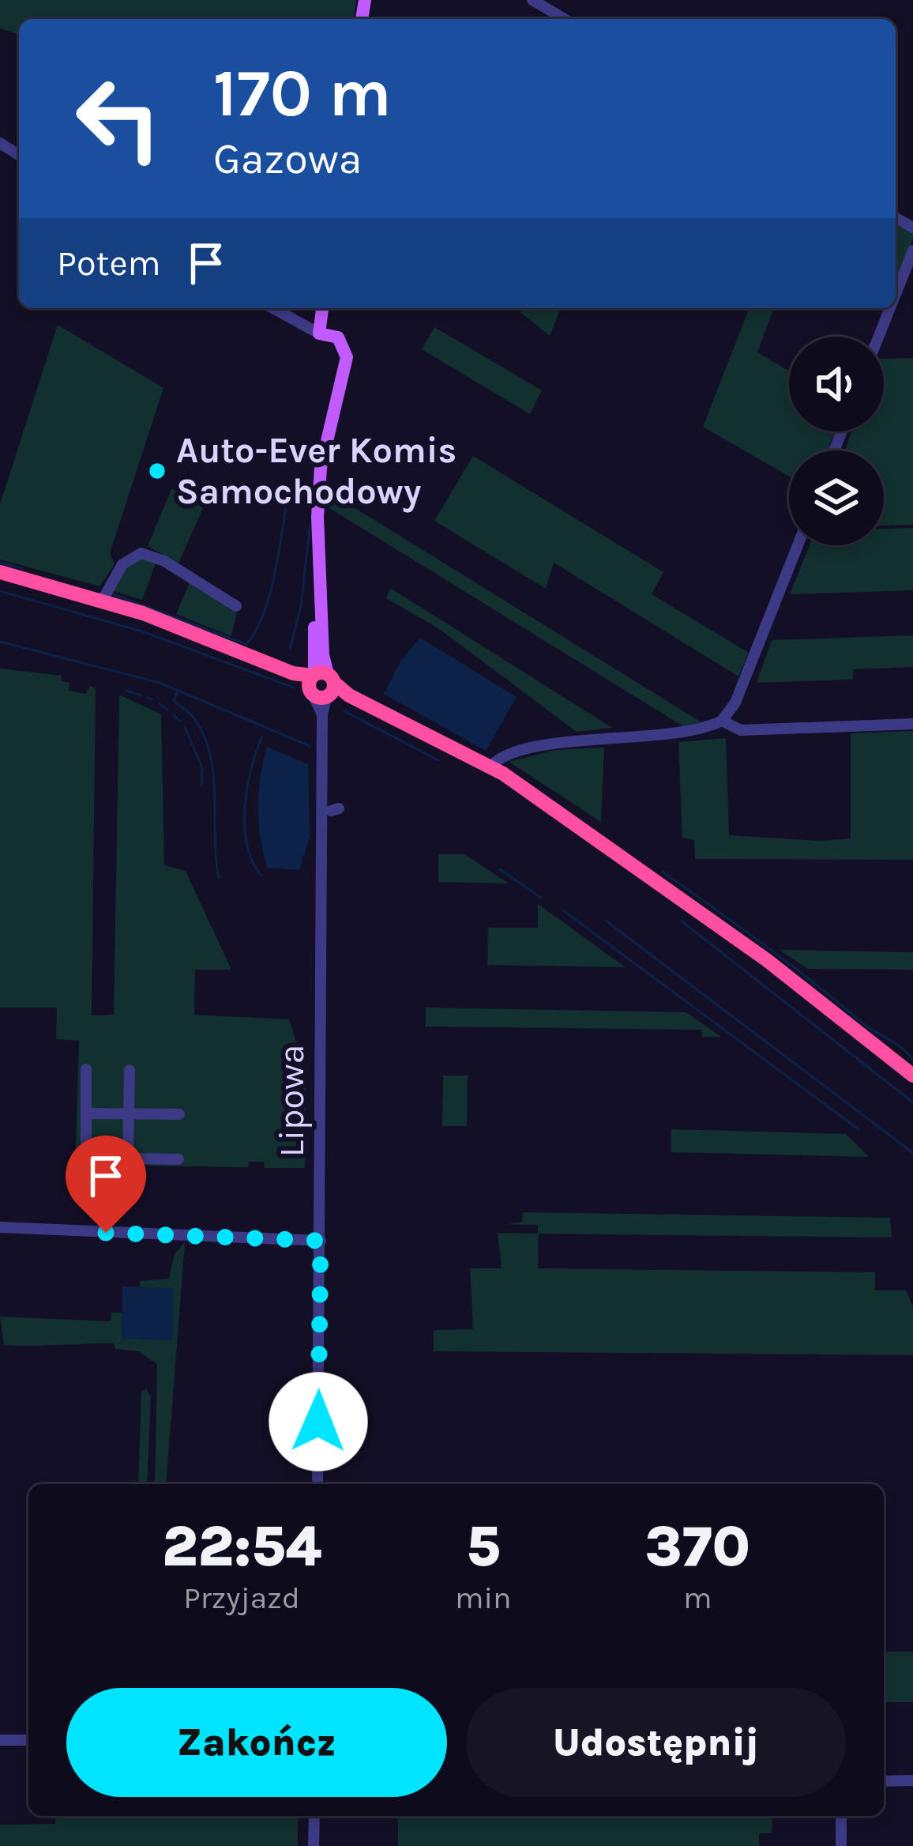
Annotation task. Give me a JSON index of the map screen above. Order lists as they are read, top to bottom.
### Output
{
  "streets": {
    "main road": ["Lipowa"]
  },
  "places": ["Auto-Ever Komis Samochodowy"],
  "page": {
    "turn": ["170 m", "Gazowa"],
    "then": "Potem",
    "eta": [
      "22:54",
      "Przyjazd",
      "5",
      "min",
      "370",
      "m"
    ],
    "buttons": ["Zakończ", "Udostępnij"]
  }
}
